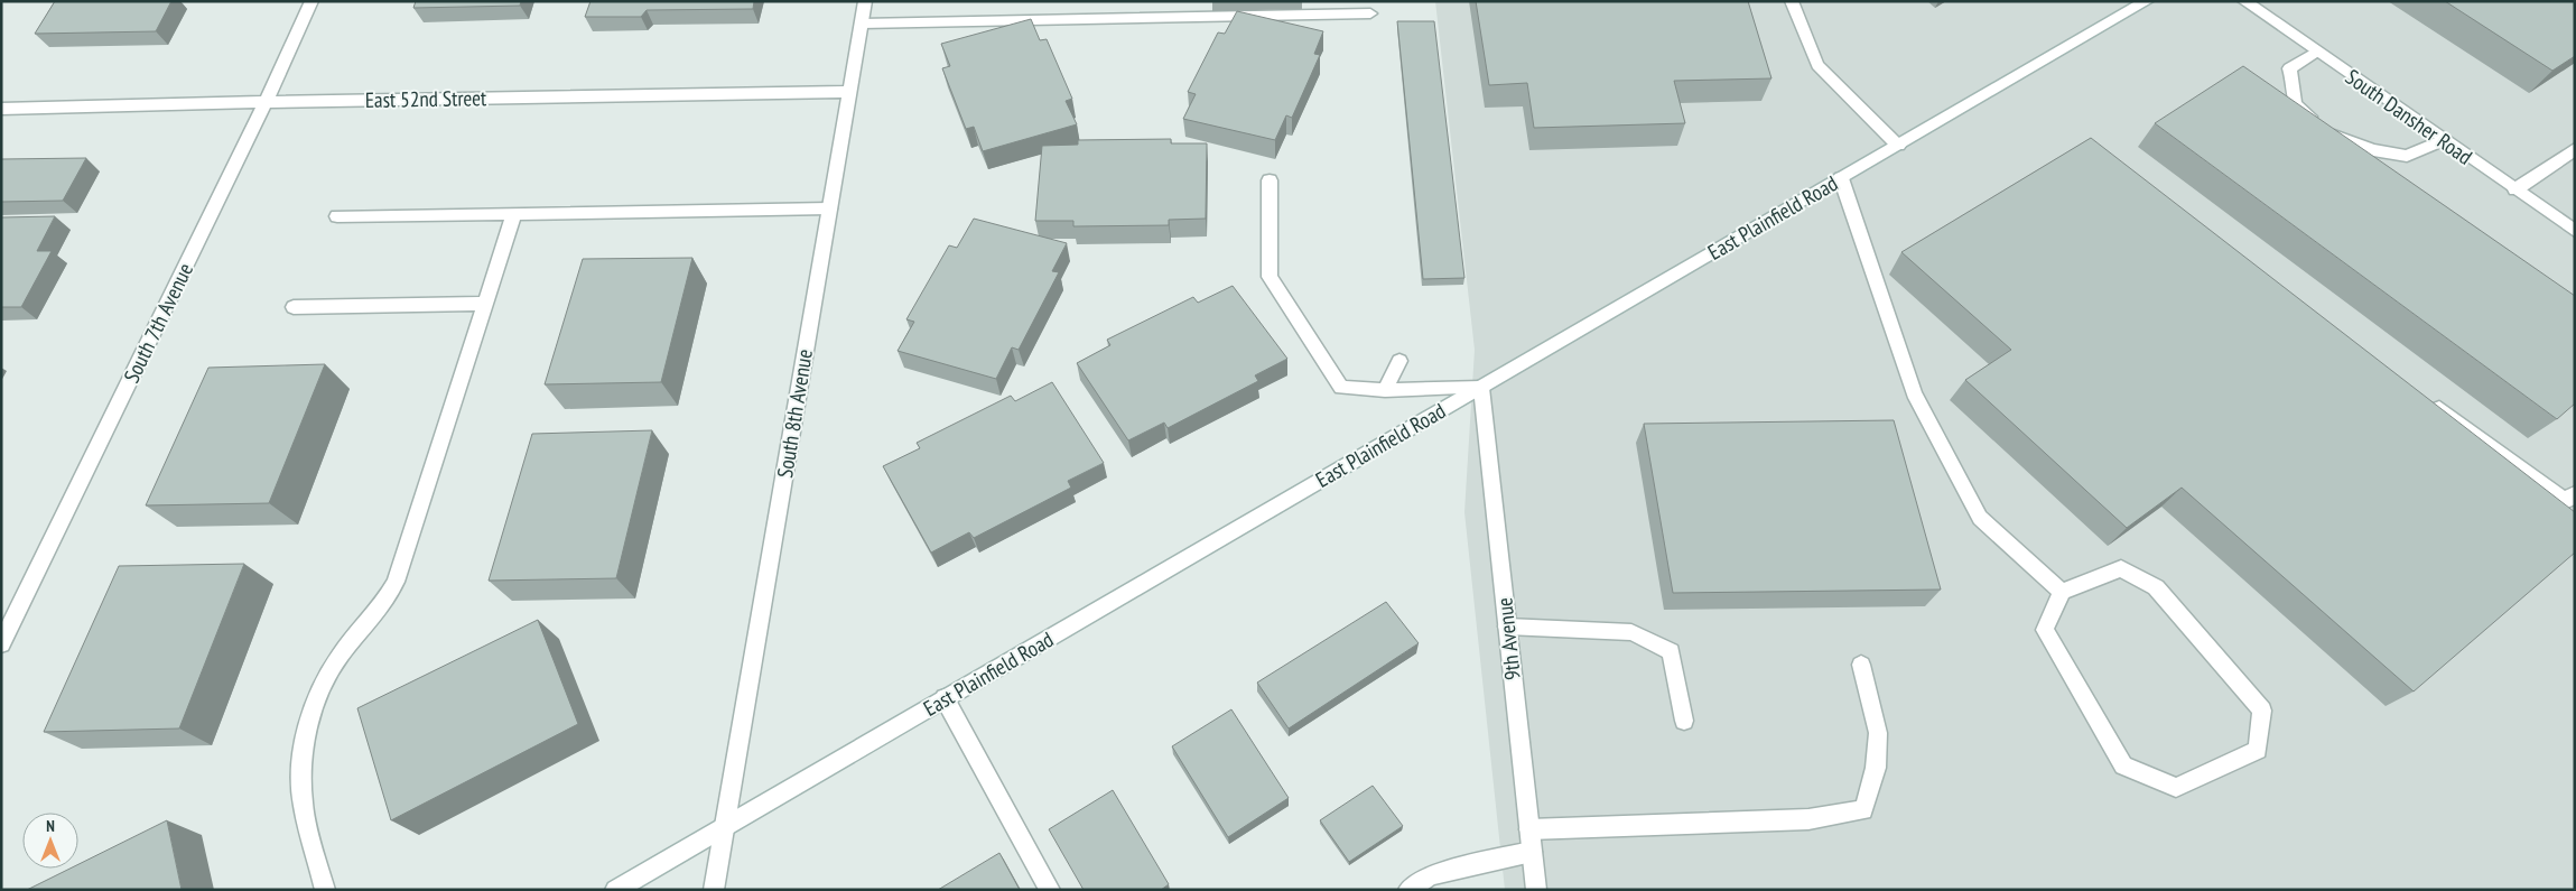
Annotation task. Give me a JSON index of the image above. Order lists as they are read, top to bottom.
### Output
{
  "streets": {
    "street": [
      "East 52nd Street",
      "South Dansher Road",
      "East Plainfield Road",
      "South 7th Avenue",
      "South 8th Avenue",
      "9th Avenue"
    ]
  },
  "crossings": [
    ["East 52nd Street", "South 7th Avenue"],
    ["East 52nd Street", "South 8th Avenue"],
    ["East Plainfield Road", "South 8th Avenue"],
    ["East Plainfield Road", "9th Avenue"]
  ],
  "north": "top"
}
